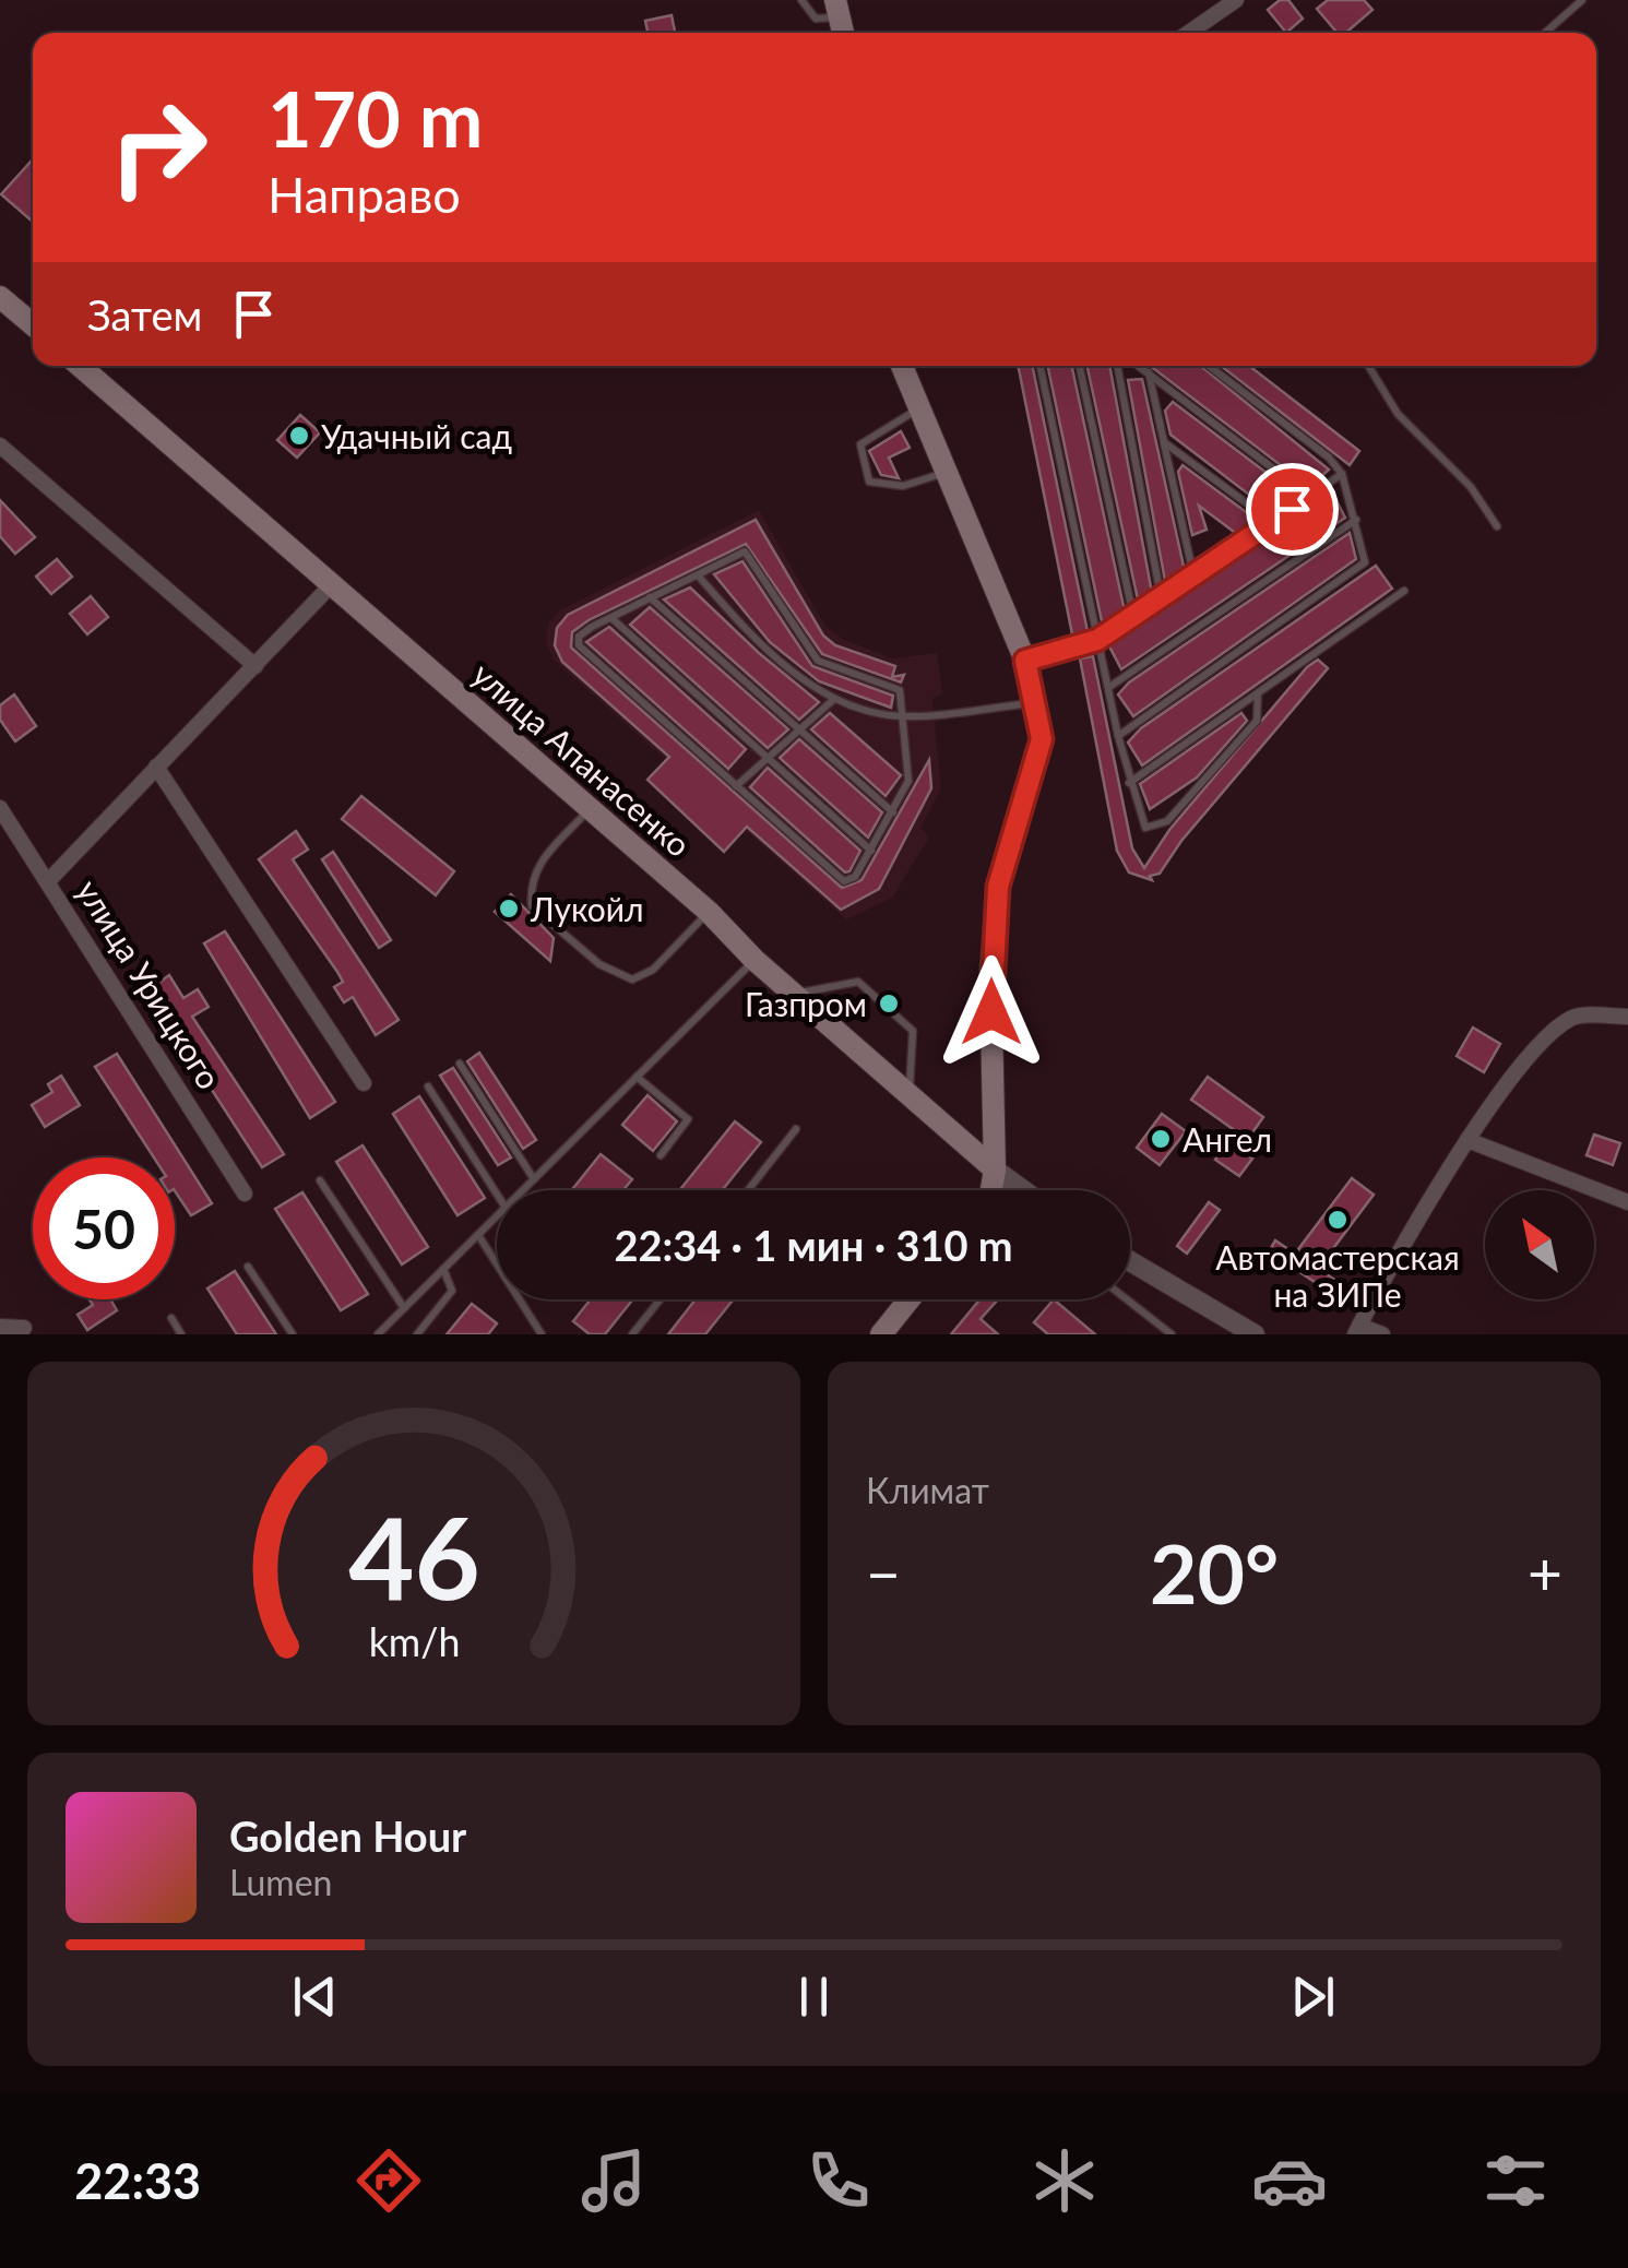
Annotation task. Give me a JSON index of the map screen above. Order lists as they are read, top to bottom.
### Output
{
  "streets": {
    "main road": ["улица Апанасенко"],
    "street": ["улица Урицкого"]
  },
  "places": [
    "Удачный сад",
    "Лукойл",
    "Газпром",
    "Ангел",
    "Автомастерская на ЗИПе"
  ],
  "north": "top left",
  "page": {
    "turn": ["170 m", "Направо"],
    "then": "Затем",
    "limit": "50",
    "trip": "22:34 · 1 мин · 310 m",
    "tile": "Климат",
    "heat": ["−", "20°", "+"],
    "song": ["Golden Hour", "Lumen"],
    "tabs": "22:33",
    "gauge": ["46", "km/h"]
  }
}
